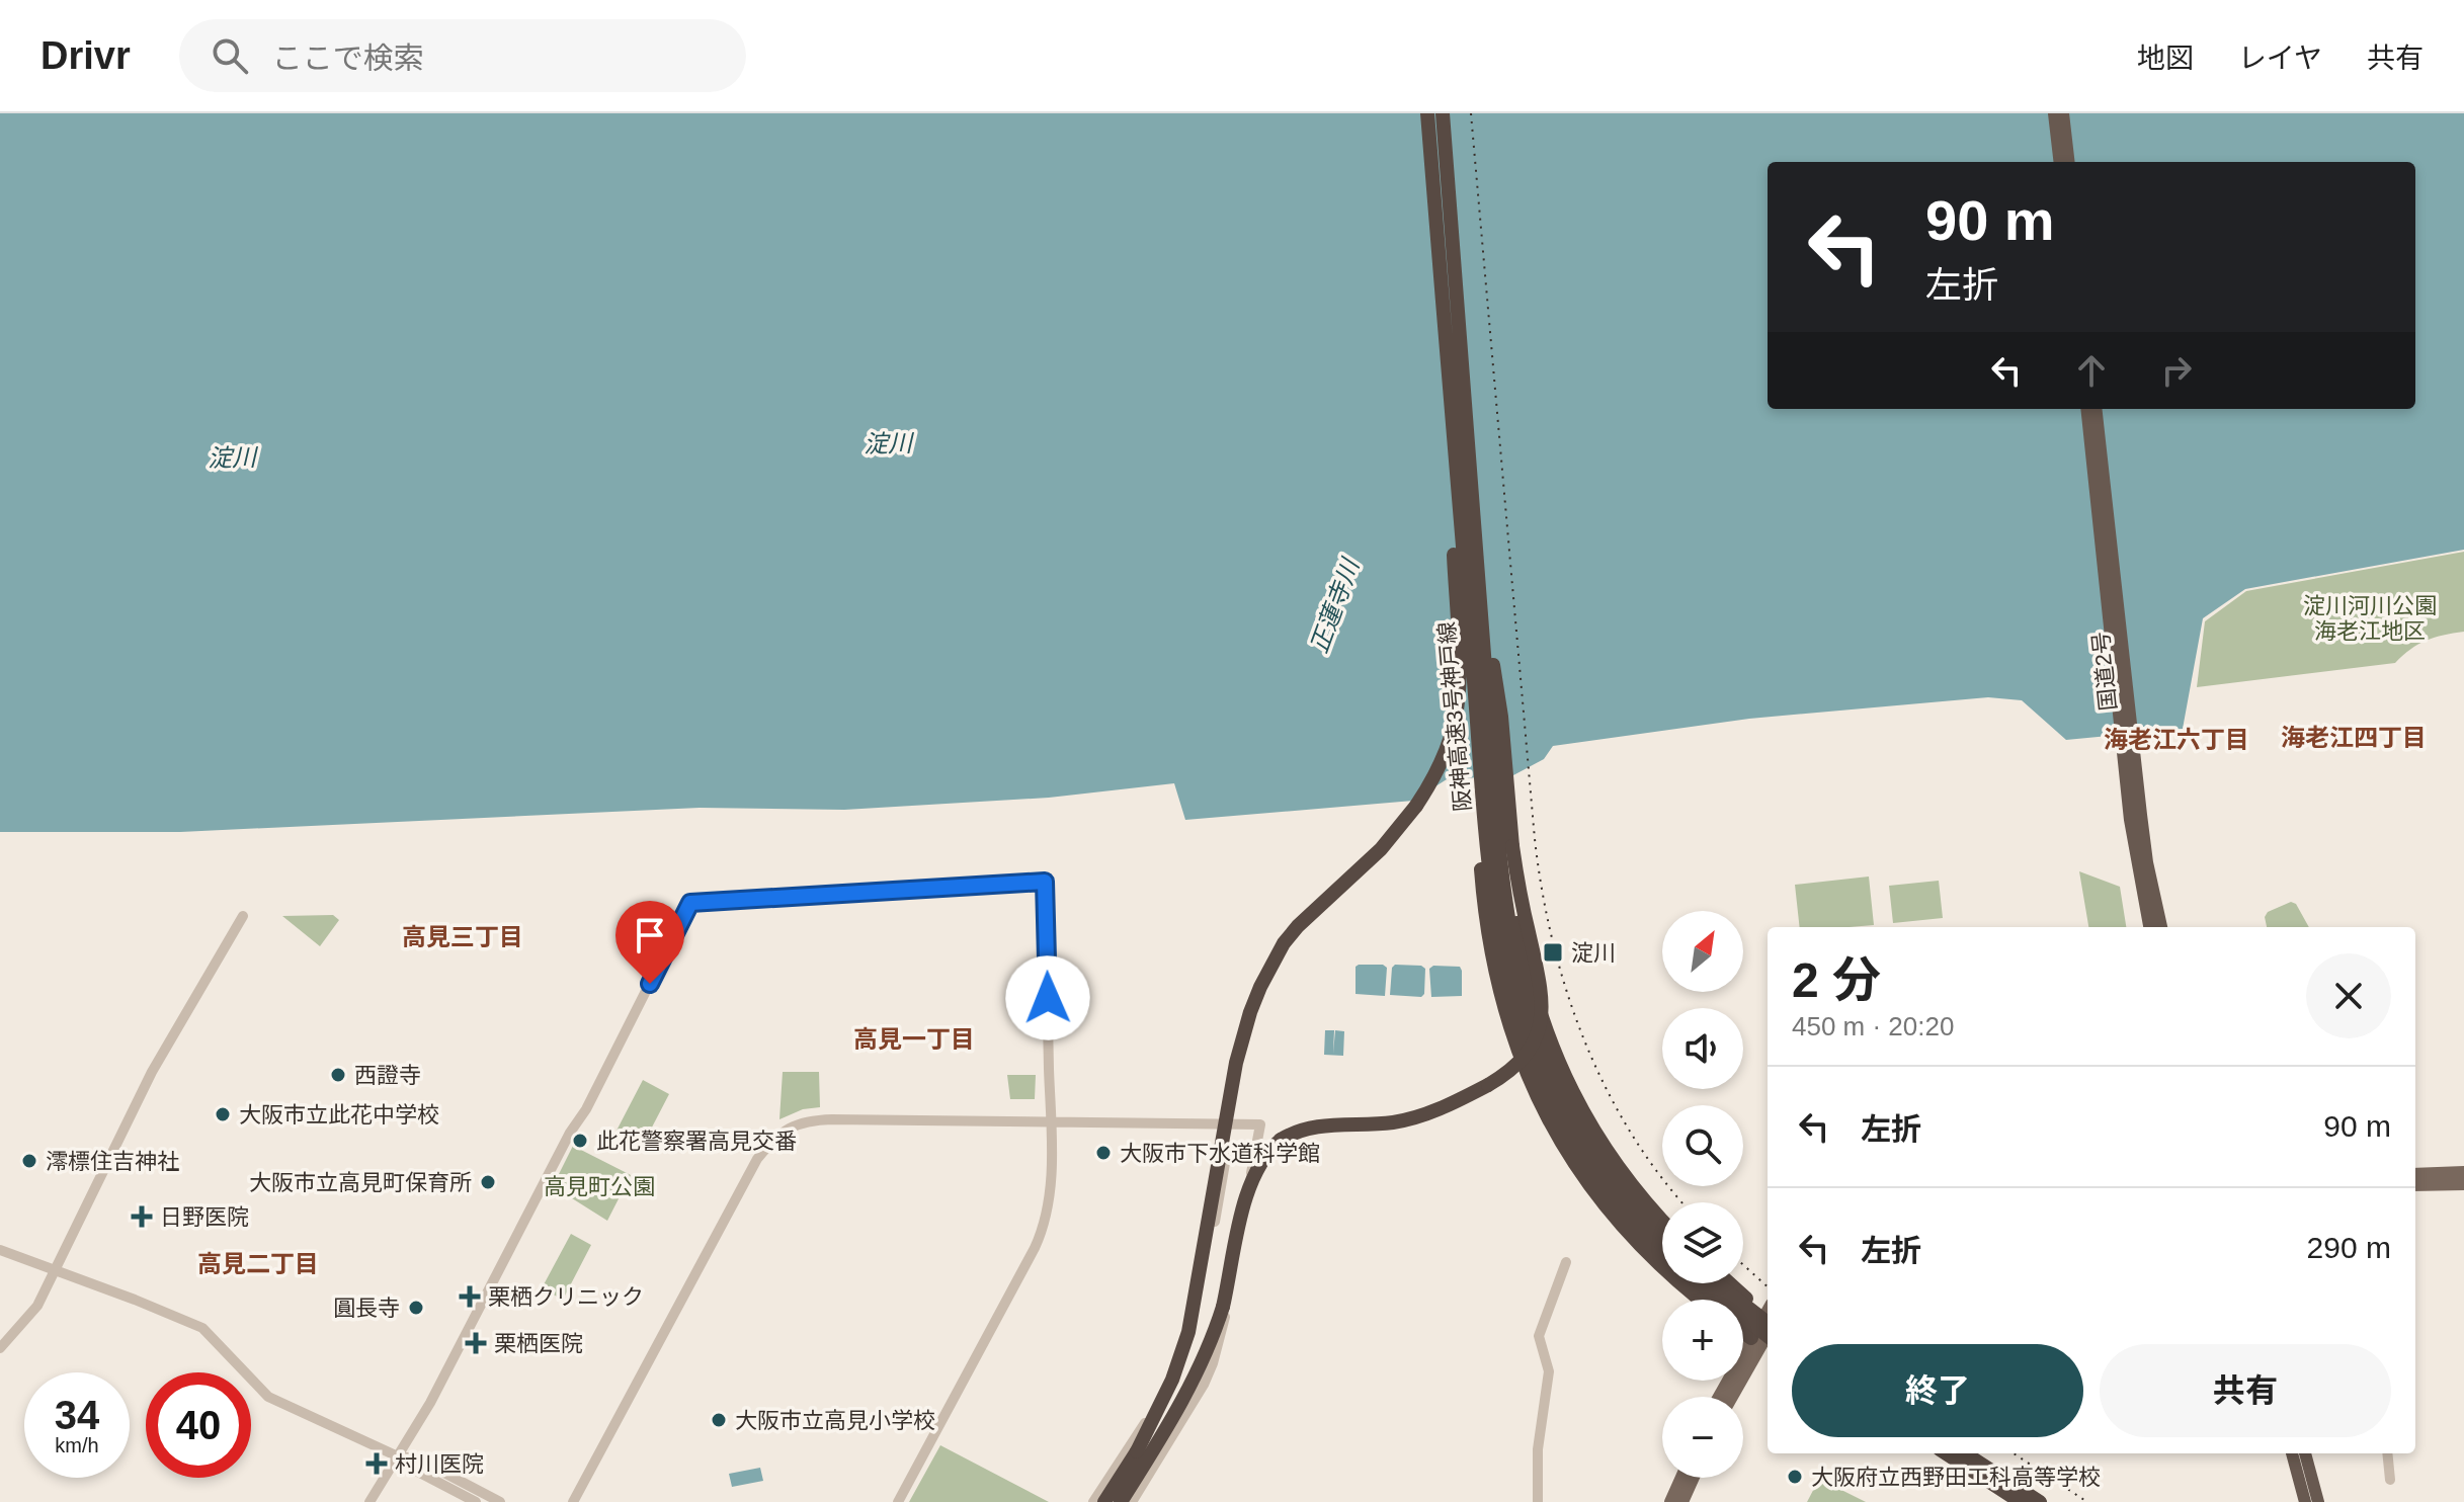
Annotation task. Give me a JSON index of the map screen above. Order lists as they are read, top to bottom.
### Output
{
  "streets": {
    "highway": ["国道2号", "阪神高速3号神戸線"]
  },
  "districts": [
    "海老江四丁目",
    "海老江六丁目",
    "高見三丁目",
    "高見一丁目",
    "高見二丁目"
  ],
  "water": ["淀川", "正蓮寺川"],
  "parks": ["淀川河川公園 海老江地区", "高見町公園"],
  "places": {
    "transit": ["淀川"],
    "other": [
      "西證寺",
      "大阪市立此花中学校",
      "此花警察署高見交番",
      "大阪市下水道科学館",
      "澪標住吉神社",
      "大阪市立高見町保育所",
      "圓長寺",
      "大阪市立高見小学校",
      "大阪府立西野田工科高等学校"
    ],
    "health": [
      "日野医院",
      "栗栖クリニック",
      "栗栖医院",
      "村川医院"
    ]
  },
  "north": "top right",
  "page": {
    "header": "Drivr",
    "search": "ここで検索",
    "nav": ["地図", "レイヤ", "共有"],
    "turn": ["90 m", "左折"],
    "map_buttons": ["+", "−"],
    "heading": ["2 分", "450 m · 20:20"],
    "list": [
      {
        "name": "左折",
        "value": "90 m"
      },
      {
        "name": "左折",
        "value": "290 m"
      }
    ],
    "buttons": ["終了", "共有"],
    "speed": "34 km/h",
    "limit": "40"
  }
}
